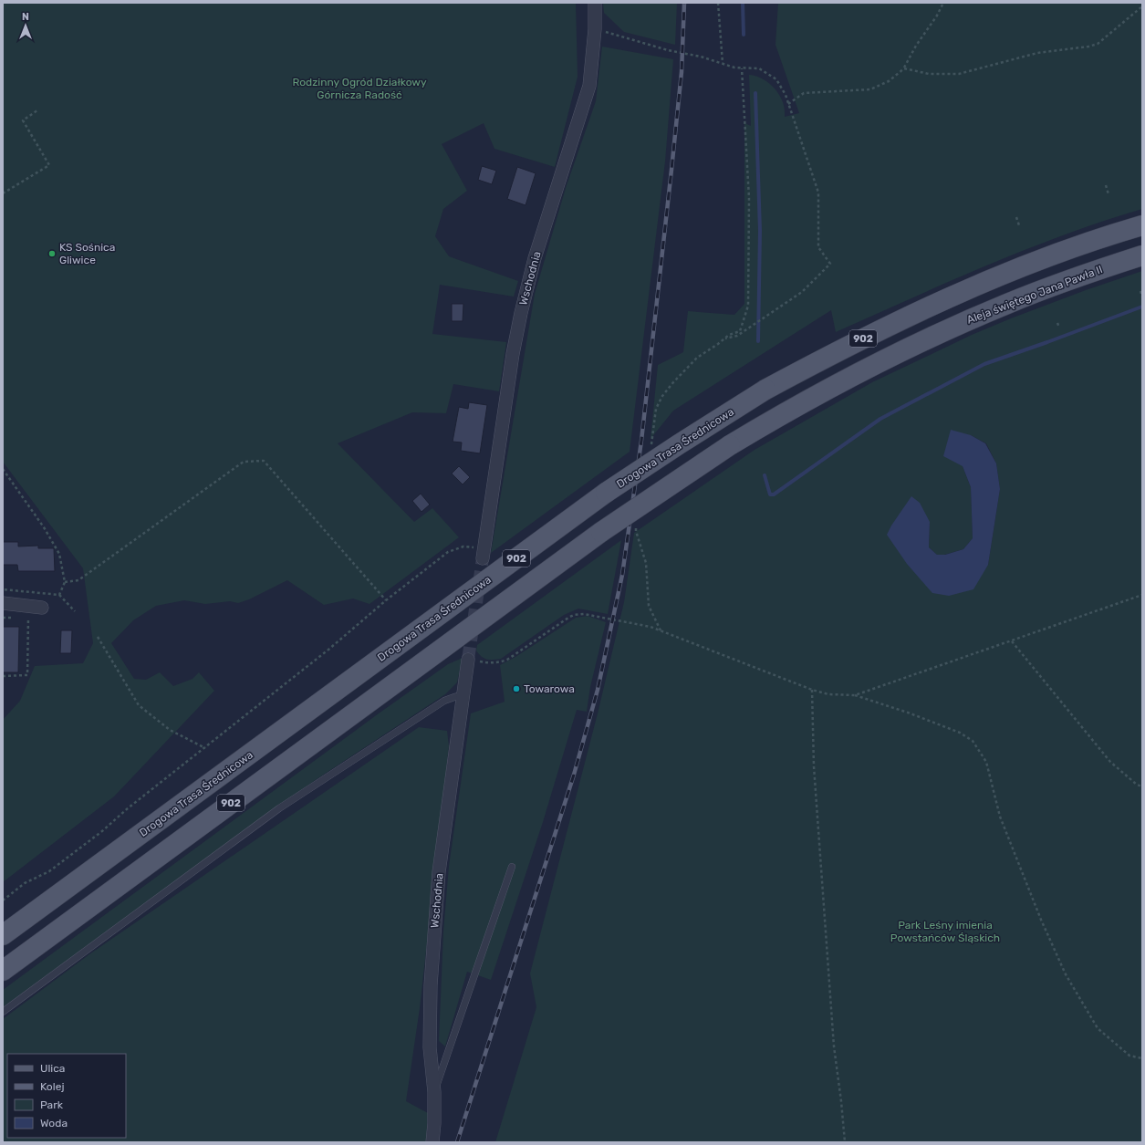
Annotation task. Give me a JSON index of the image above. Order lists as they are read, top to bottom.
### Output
{
  "streets": {
    "main road": ["Aleja świętego Jana Pawła II", "902", "Drogowa Trasa Średnicowa"],
    "street": ["Wschodnia"]
  },
  "parks": ["Rodzinny Ogród Działkowy Górnicza Radość", "Park Leśny imienia Powstańców Śląskich"],
  "places": ["KS Sośnica Gliwice", "Towarowa"],
  "legend": [
    "Ulica",
    "Kolej",
    "Park",
    "Woda"
  ],
  "north": "top"
}
